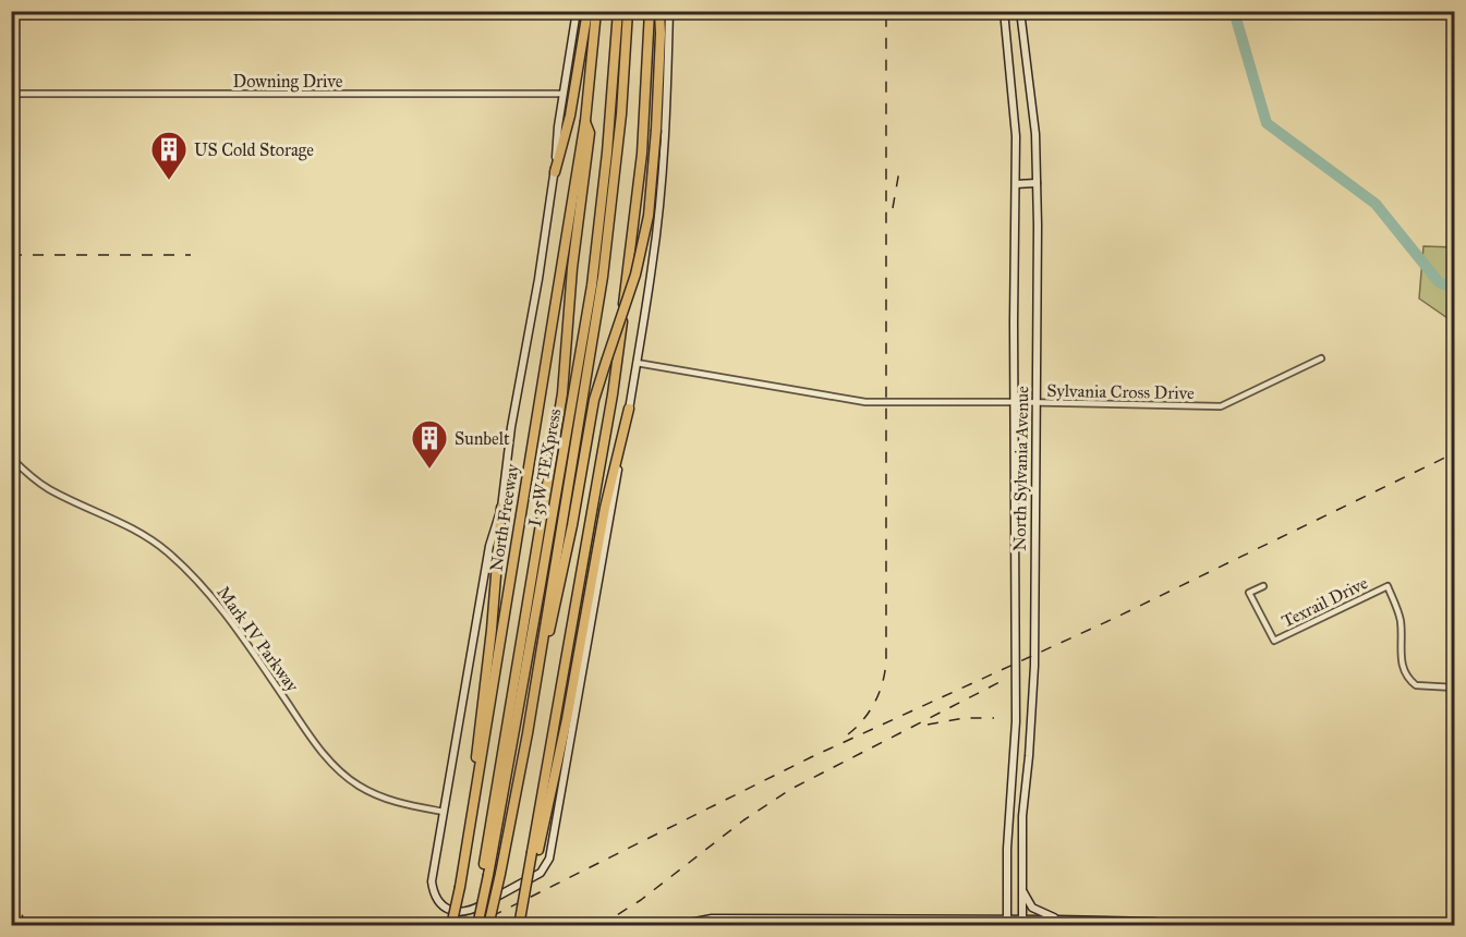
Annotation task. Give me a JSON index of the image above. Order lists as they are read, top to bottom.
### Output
{
  "streets": {
    "highway": ["I 35W TEXpress", "North Freeway"],
    "main road": ["North Sylvania Avenue"],
    "street": [
      "Downing Drive",
      "Sylvania Cross Drive",
      "Texrail Drive",
      "Mark IV Parkway"
    ]
  },
  "crossings": [
    ["Sylvania Cross Drive", "North Sylvania Avenue"],
    ["Sylvania Cross Drive", "North Freeway"],
    ["North Freeway", "Mark IV Parkway"]
  ],
  "places": {
    "building": ["US Cold Storage", "Sunbelt"]
  }
}
